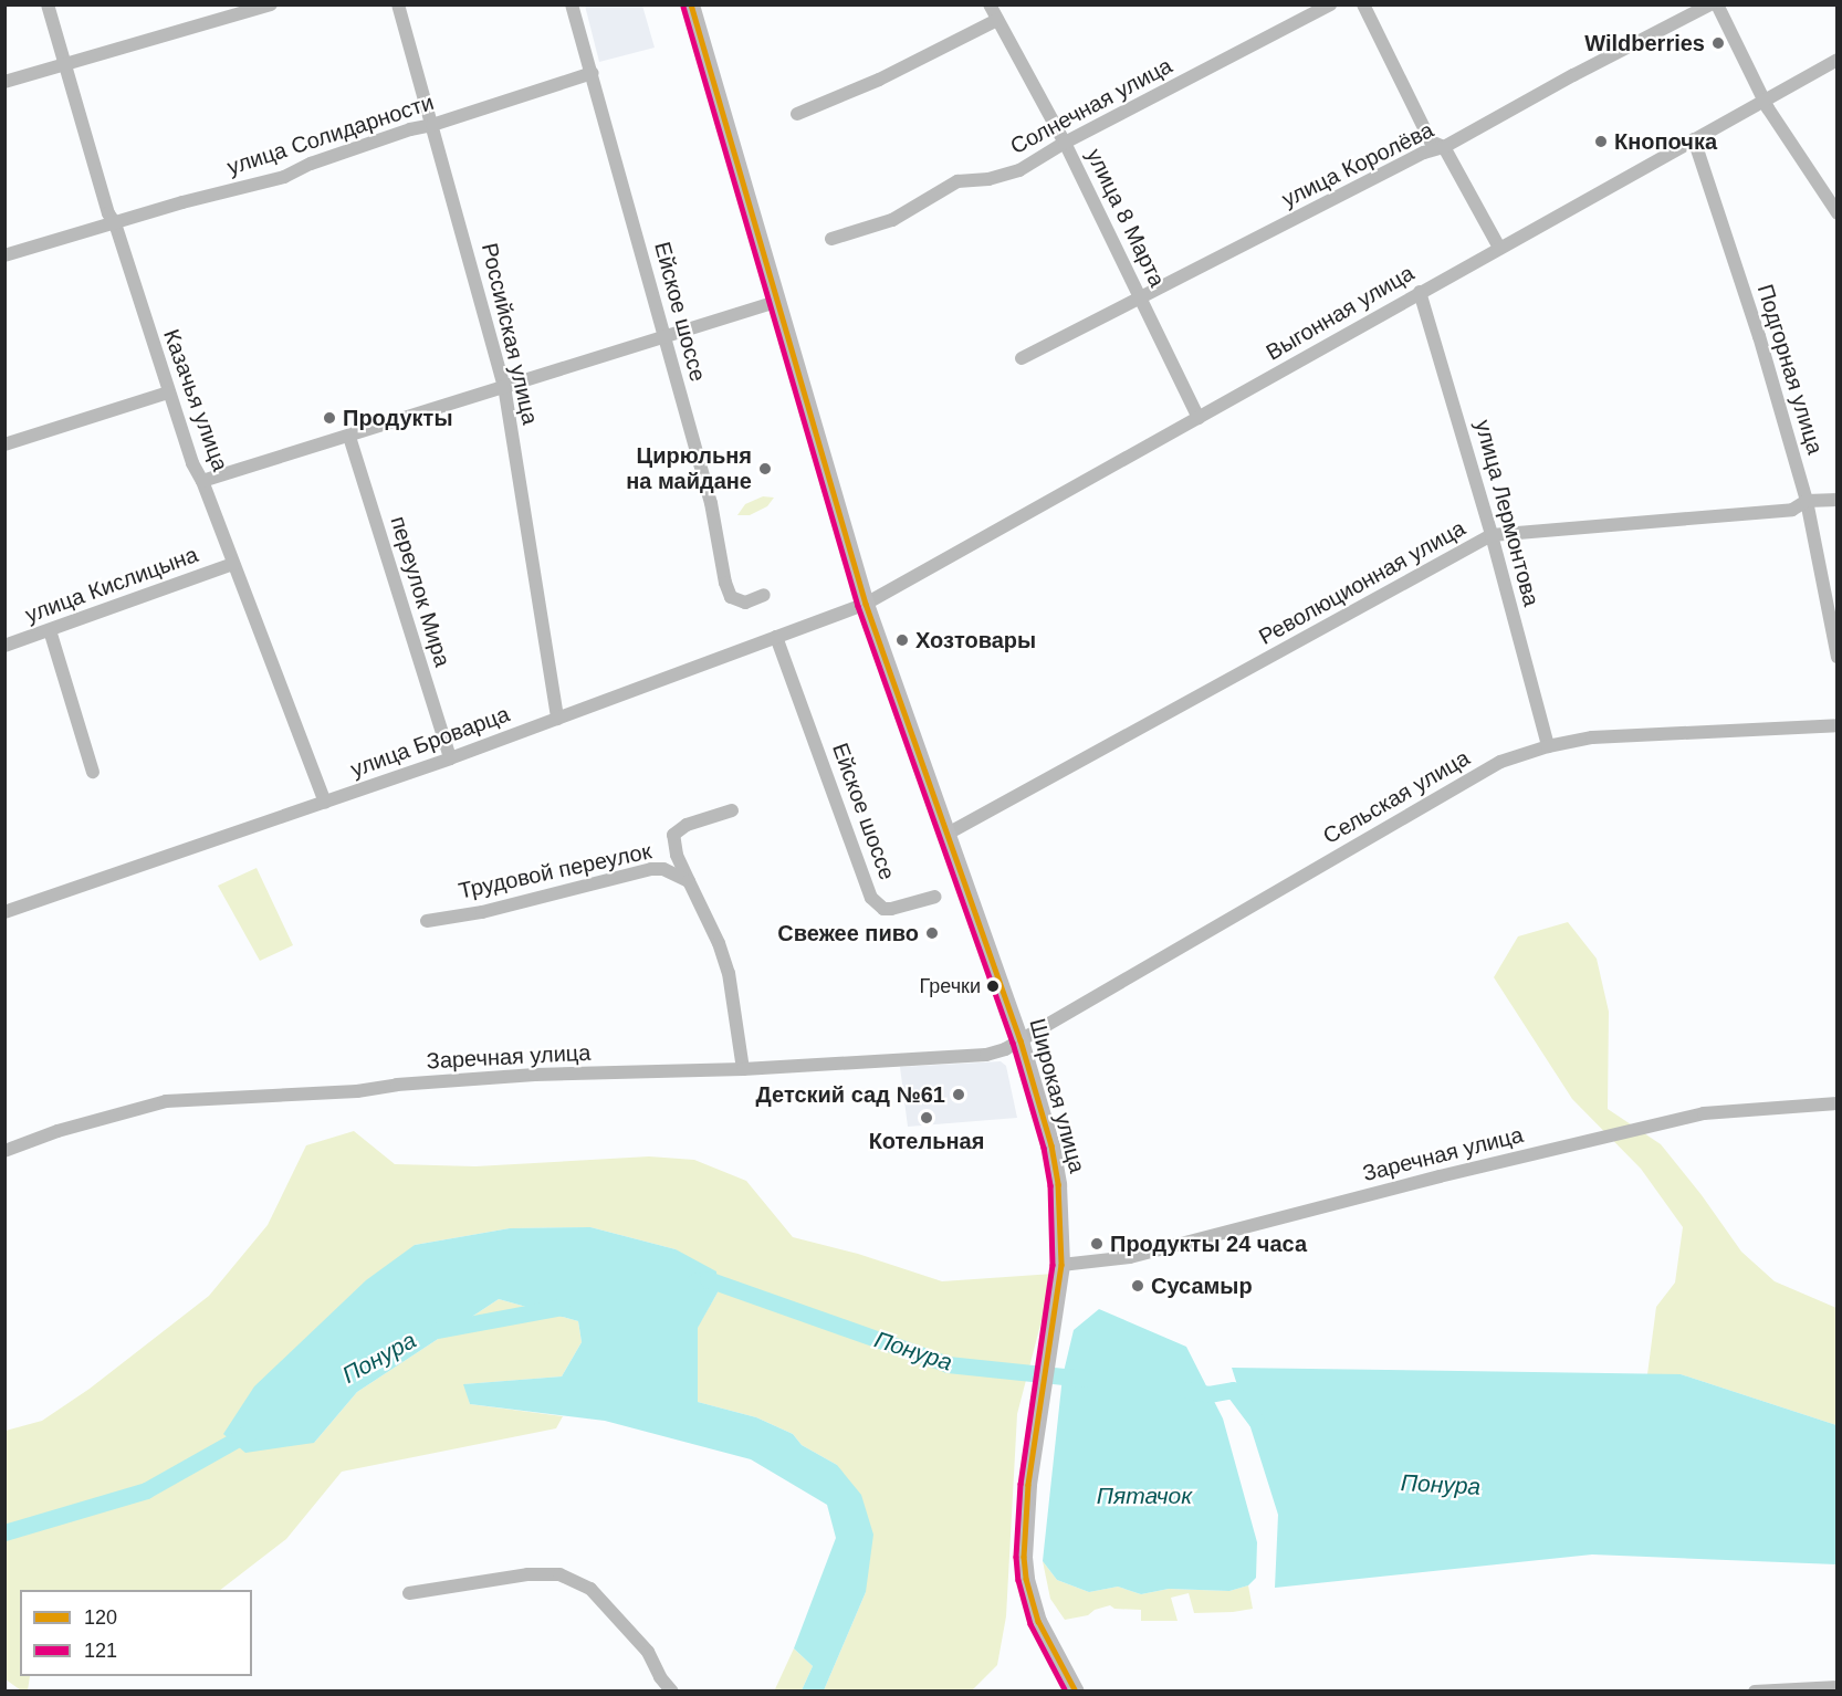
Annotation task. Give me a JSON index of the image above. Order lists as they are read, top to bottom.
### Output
{
  "streets": {
    "main road": ["Широкая улица"],
    "street": [
      "Солнечная улица",
      "улица Солидарности",
      "улица Королёва",
      "улица 8 Марта",
      "Ейское шоссе",
      "Выгонная улица",
      "Российская улица",
      "Подгорная улица",
      "Казачья улица",
      "улица Лермонтова",
      "Революционная улица",
      "улица Кислицына",
      "переулок Мира",
      "улица Броварца",
      "Сельская улица",
      "Трудовой переулок",
      "Заречная улица"
    ]
  },
  "crossings": [
    ["Солнечная улица", "улица 8 Марта"],
    ["улица Солидарности", "Ейское шоссе"],
    ["улица Солидарности", "Российская улица"],
    ["улица Солидарности", "Казачья улица"],
    ["улица Королёва", "улица 8 Марта"],
    ["улица 8 Марта", "Выгонная улица"],
    ["Ейское шоссе", "улица Броварца"],
    ["Выгонная улица", "Подгорная улица"],
    ["Выгонная улица", "улица Лермонтова"],
    ["Выгонная улица", "улица Броварца"],
    ["Выгонная улица", "Широкая улица"],
    ["Российская улица", "улица Броварца"],
    ["Подгорная улица", "Революционная улица"],
    ["Казачья улица", "улица Кислицына"],
    ["Казачья улица", "улица Броварца"],
    ["улица Лермонтова", "Революционная улица"],
    ["улица Лермонтова", "Сельская улица"],
    ["Революционная улица", "Широкая улица"],
    ["переулок Мира", "улица Броварца"],
    ["улица Броварца", "Широкая улица"],
    ["Сельская улица", "Заречная улица"],
    ["Сельская улица", "Широкая улица"],
    ["Трудовой переулок", "Заречная улица"],
    ["Заречная улица", "Широкая улица"]
  ],
  "water": ["Понура", "Пятачок"],
  "places": [
    "Wildberries",
    "Кнопочка",
    "Продукты",
    "Цирюльня на майдане",
    "Хозтовары",
    "Свежее пиво",
    "Гречки",
    "Детский сад №61",
    "Котельная",
    "Продукты 24 часа",
    "Сусамыр"
  ],
  "lines": ["transit line 120", "transit line 121"],
  "legend": ["120", "121"]
}
